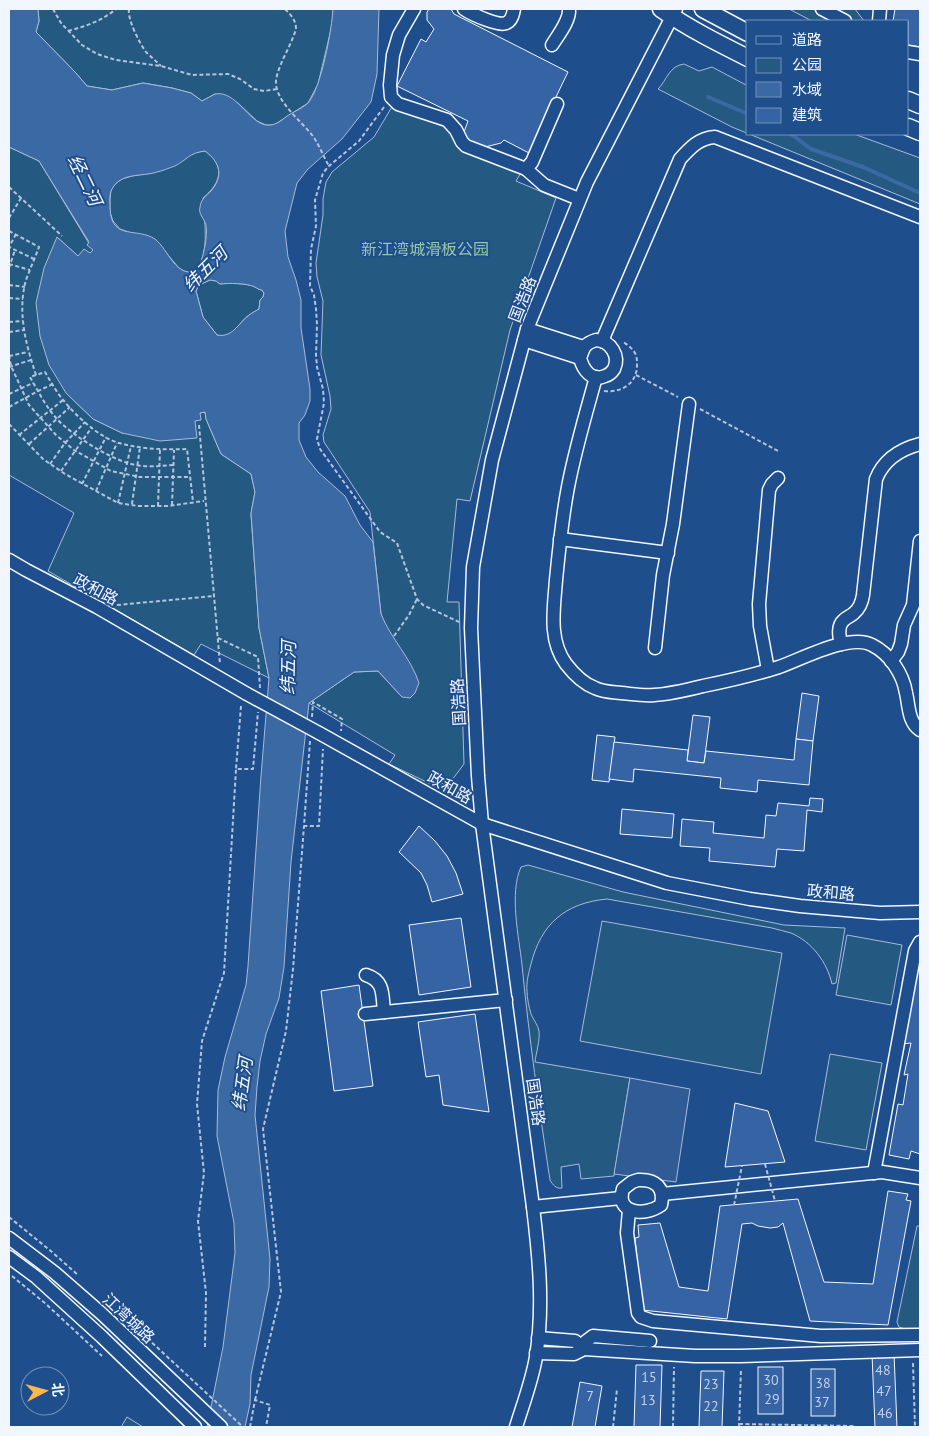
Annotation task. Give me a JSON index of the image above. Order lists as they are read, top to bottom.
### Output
{
  "streets": {
    "street": ["国浩路", "政和路", "江湾城路"]
  },
  "crossings": [
    ["国浩路", "政和路"]
  ],
  "water": ["经二河", "纬五河"],
  "parks": ["新江湾城滑板公园"],
  "house_numbers": [
    "48",
    "15",
    "30",
    "38",
    "23",
    "47",
    "7",
    "29",
    "13",
    "37",
    "22",
    "46"
  ],
  "legend": [
    "道路",
    "公园",
    "水域",
    "建筑"
  ],
  "north": "right"
}
